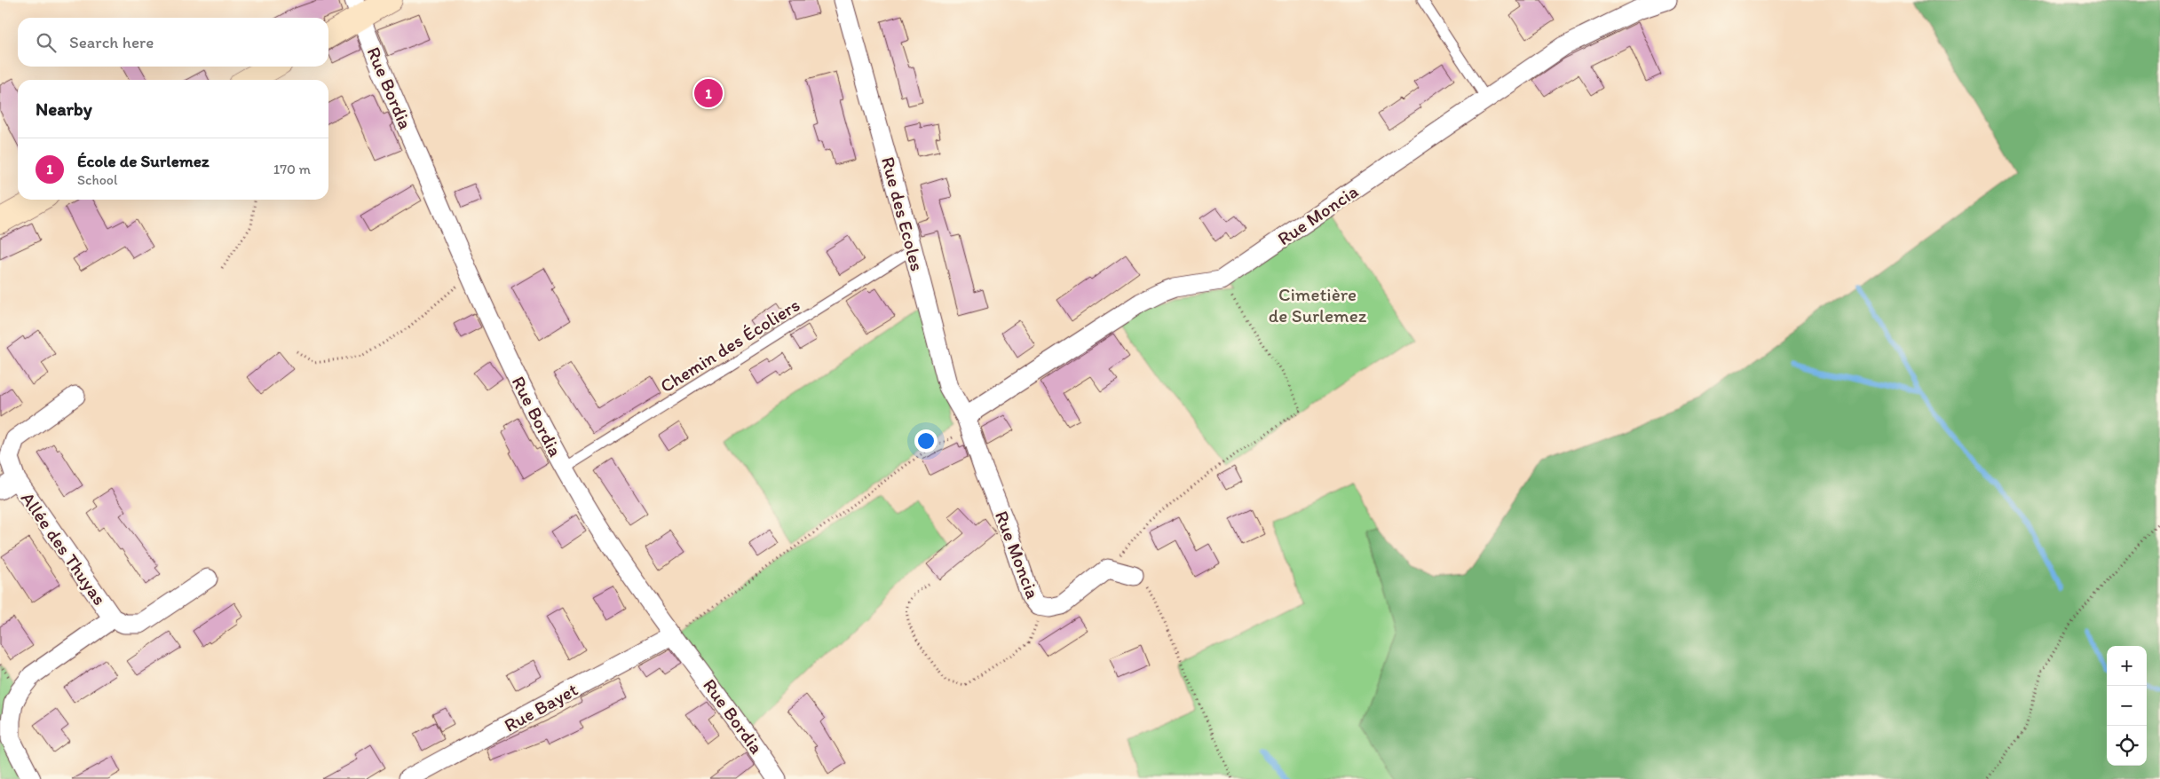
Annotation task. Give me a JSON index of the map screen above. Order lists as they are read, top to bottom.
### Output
{
  "streets": {
    "street": [
      "Rue Bordia",
      "Rue des Ecoles",
      "Rue Moncia",
      "Allée des Thuyas",
      "Rue Bayet"
    ],
    "lane": ["Chemin des Écoliers"]
  },
  "crossings": [
    ["Rue Bordia", "Chemin des Écoliers"],
    ["Rue Bordia", "Rue Bayet"],
    ["Rue des Ecoles", "Rue Moncia"],
    ["Rue des Ecoles", "Chemin des Écoliers"]
  ],
  "parks": ["Cimetière de Surlemez"],
  "page": {
    "search": "Search here",
    "pins": "1",
    "heading": "Nearby",
    "list": [
      {
        "mark": "1",
        "name": "École de Surlemez",
        "note": "School",
        "value": "170 m"
      }
    ],
    "map_buttons": ["+", "−"]
  }
}
